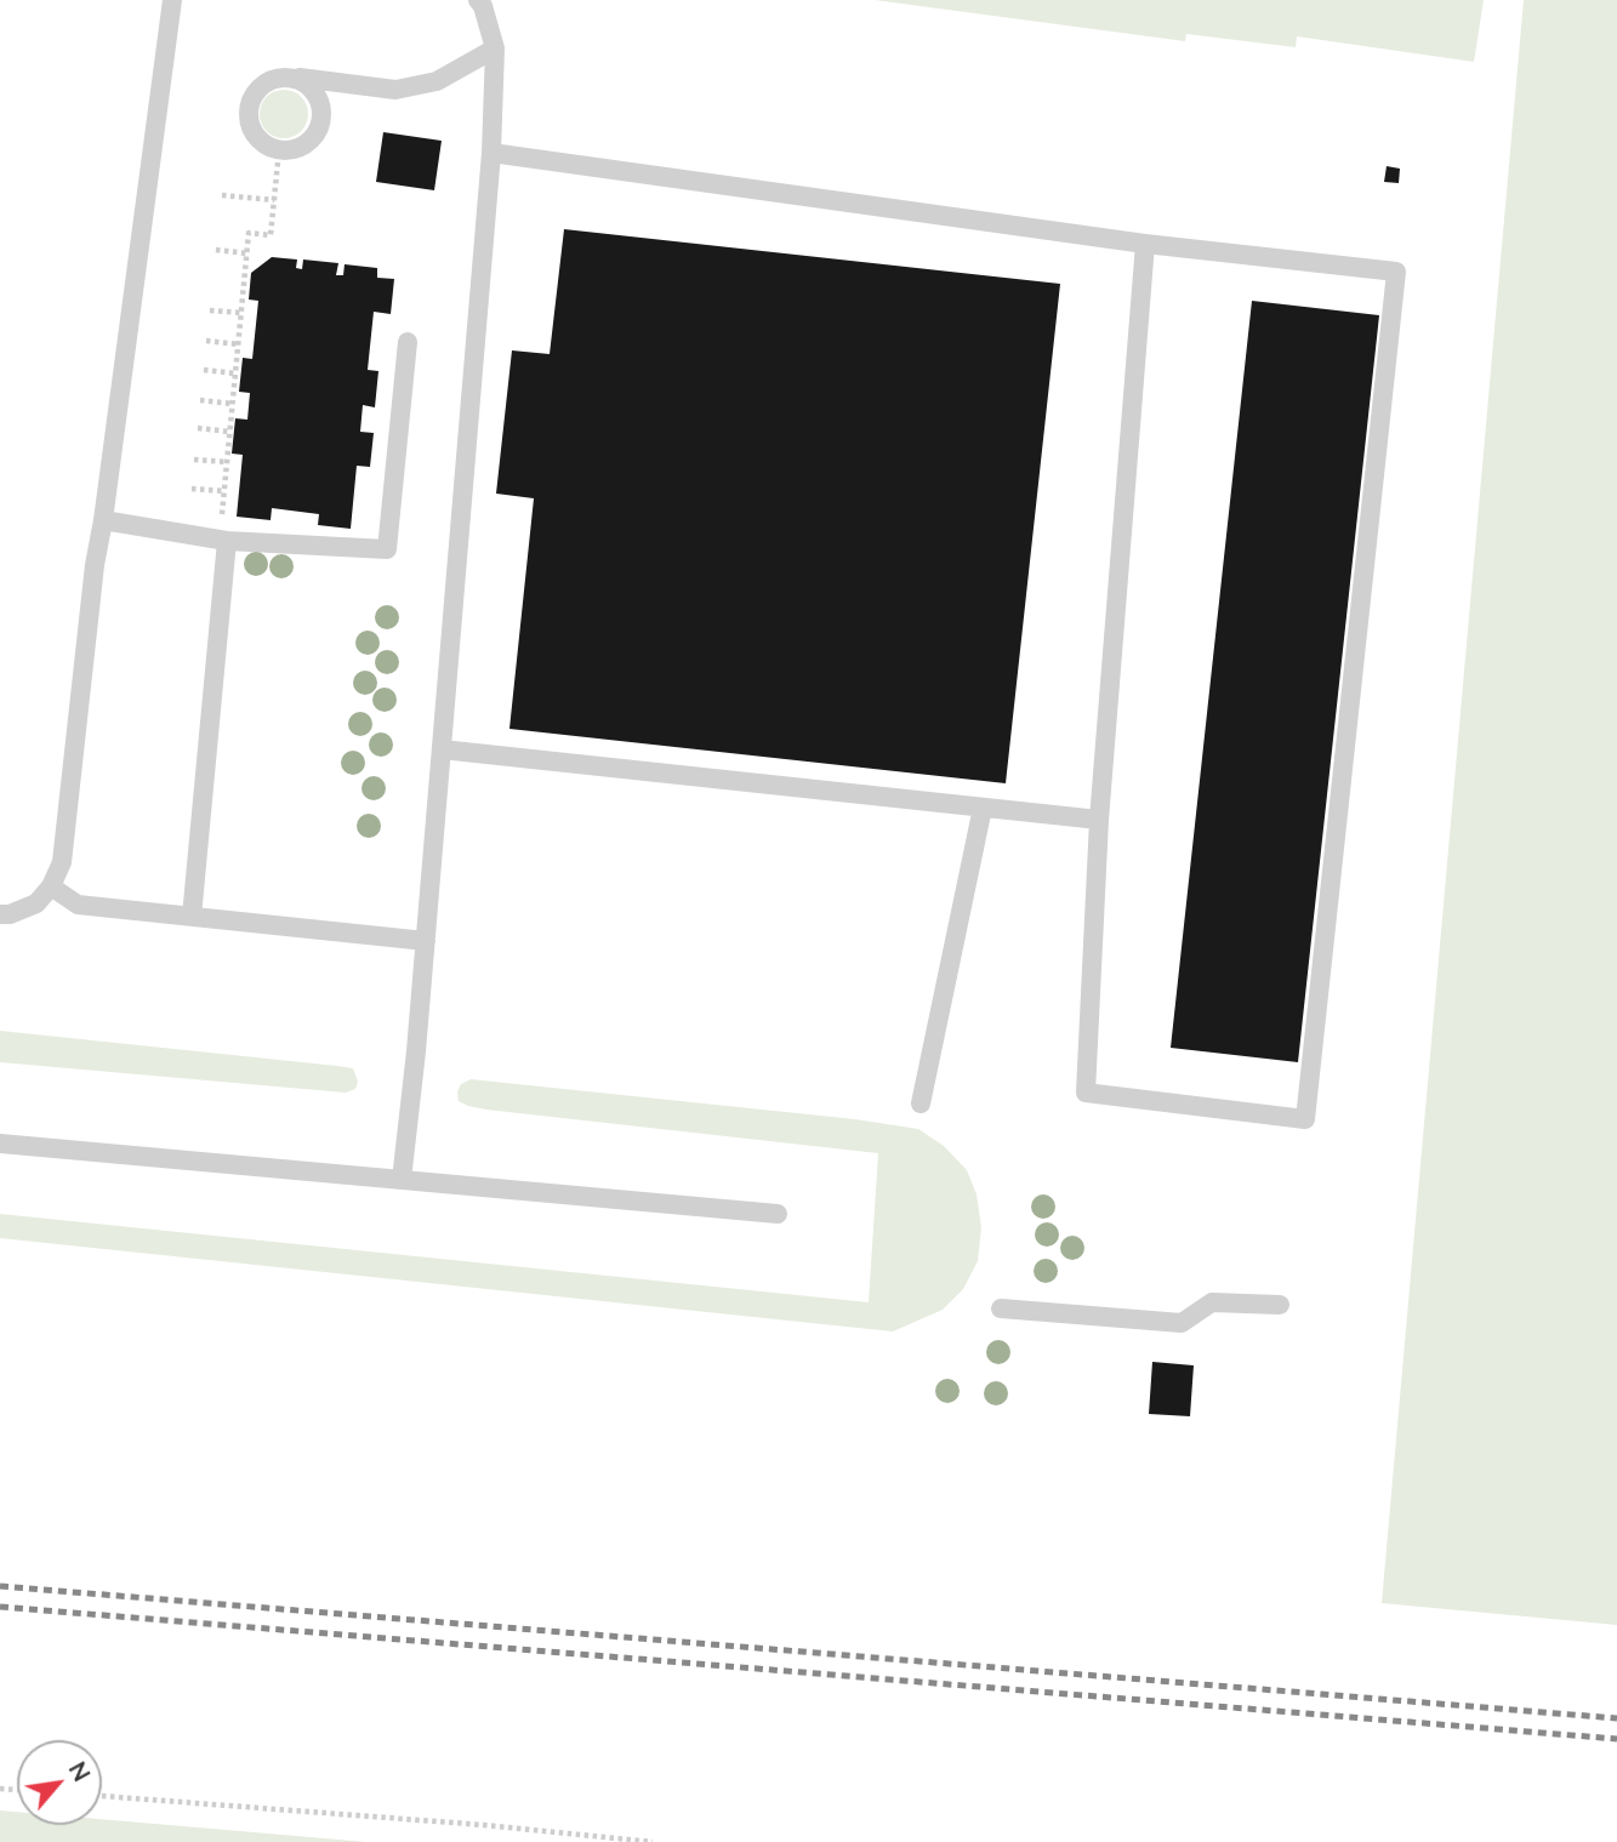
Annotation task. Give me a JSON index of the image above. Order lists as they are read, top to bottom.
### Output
{
  "north": "top right"
}
